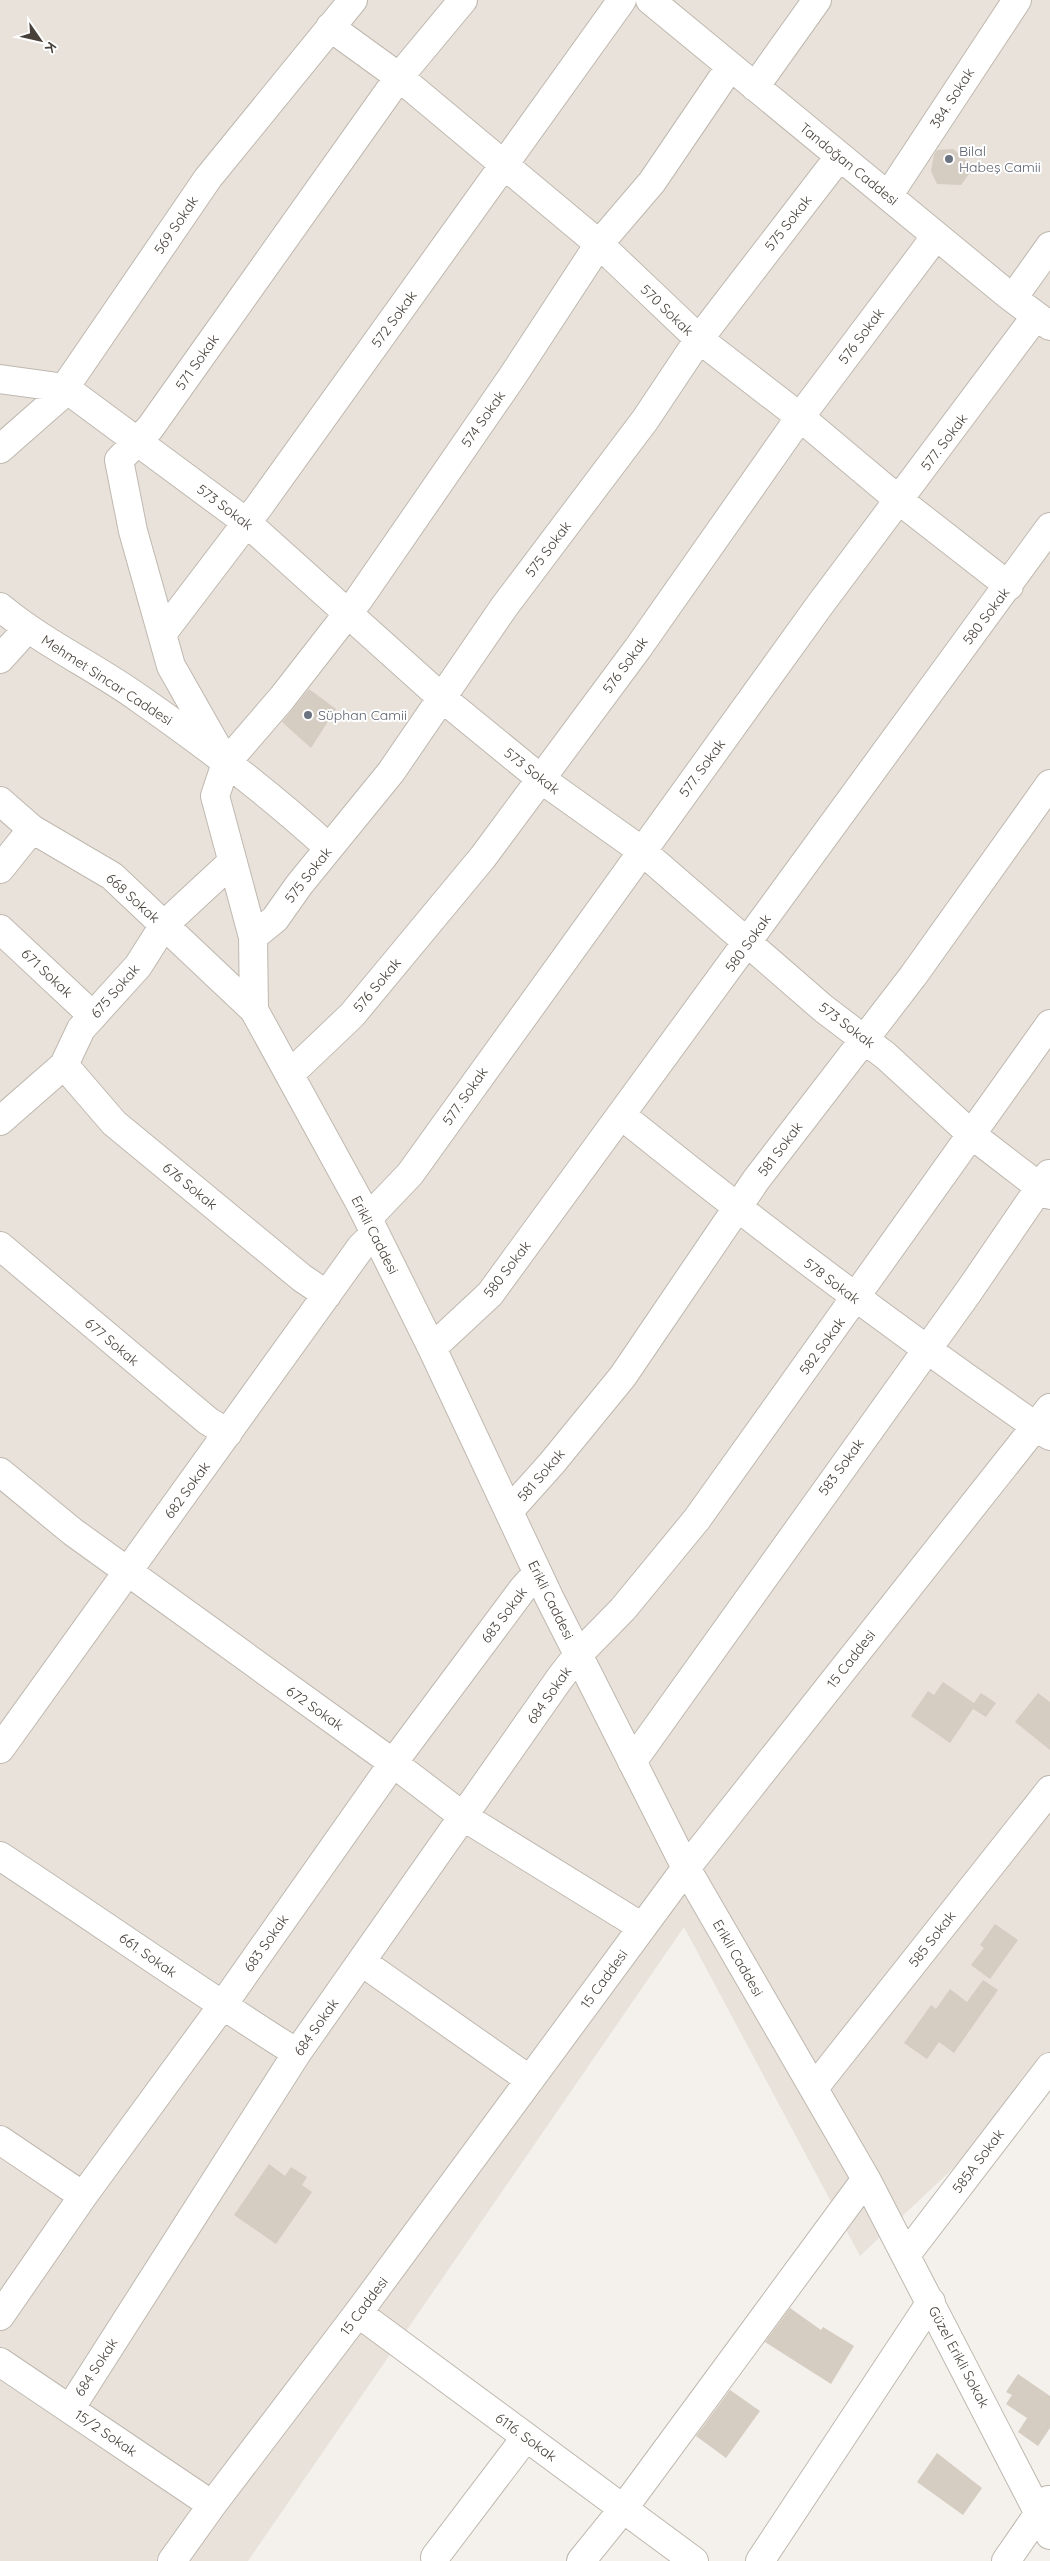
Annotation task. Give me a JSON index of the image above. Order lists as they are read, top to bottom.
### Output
{
  "streets": {
    "street": [
      "384. Sokak",
      "Tandoğan Caddesi",
      "575 Sokak",
      "569 Sokak",
      "570 Sokak",
      "572 Sokak",
      "576 Sokak",
      "571 Sokak",
      "574 Sokak",
      "577. Sokak",
      "573 Sokak",
      "580 Sokak",
      "Mehmet Sincar Caddesi",
      "668 Sokak",
      "671 Sokak",
      "675 Sokak",
      "581 Sokak",
      "676 Sokak",
      "Erikli Caddesi",
      "578 Sokak",
      "677 Sokak",
      "582 Sokak",
      "583 Sokak",
      "682 Sokak",
      "683 Sokak",
      "15 Caddesi",
      "684 Sokak",
      "672 Sokak",
      "585 Sokak",
      "661. Sokak",
      "585A Sokak",
      "Güzel Erikli Sokak",
      "15/2 Sokak",
      "6116. Sokak"
    ]
  },
  "crossings": [
    ["384. Sokak", "Tandoğan Caddesi"],
    ["Tandoğan Caddesi", "575 Sokak"],
    ["Tandoğan Caddesi", "576 Sokak"],
    ["Tandoğan Caddesi", "574 Sokak"],
    ["Tandoğan Caddesi", "577. Sokak"],
    ["575 Sokak", "570 Sokak"],
    ["575 Sokak", "573 Sokak"],
    ["575 Sokak", "Mehmet Sincar Caddesi"],
    ["569 Sokak", "570 Sokak"],
    ["569 Sokak", "573 Sokak"],
    ["570 Sokak", "572 Sokak"],
    ["570 Sokak", "576 Sokak"],
    ["570 Sokak", "571 Sokak"],
    ["570 Sokak", "574 Sokak"],
    ["570 Sokak", "577. Sokak"],
    ["570 Sokak", "580 Sokak"],
    ["572 Sokak", "571 Sokak"],
    ["572 Sokak", "573 Sokak"],
    ["576 Sokak", "573 Sokak"],
    ["576 Sokak", "Erikli Caddesi"],
    ["571 Sokak", "574 Sokak"],
    ["571 Sokak", "573 Sokak"],
    ["571 Sokak", "Mehmet Sincar Caddesi"],
    ["574 Sokak", "573 Sokak"],
    ["574 Sokak", "Mehmet Sincar Caddesi"],
    ["577. Sokak", "573 Sokak"],
    ["577. Sokak", "Erikli Caddesi"],
    ["577. Sokak", "682 Sokak"],
    ["573 Sokak", "580 Sokak"],
    ["573 Sokak", "581 Sokak"],
    ["573 Sokak", "582 Sokak"],
    ["573 Sokak", "583 Sokak"],
    ["580 Sokak", "Erikli Caddesi"],
    ["580 Sokak", "578 Sokak"],
    ["668 Sokak", "675 Sokak"],
    ["668 Sokak", "Erikli Caddesi"],
    ["671 Sokak", "675 Sokak"],
    ["675 Sokak", "676 Sokak"],
    ["581 Sokak", "Erikli Caddesi"],
    ["581 Sokak", "578 Sokak"],
    ["676 Sokak", "682 Sokak"],
    ["Erikli Caddesi", "582 Sokak"],
    ["Erikli Caddesi", "583 Sokak"],
    ["Erikli Caddesi", "682 Sokak"],
    ["Erikli Caddesi", "683 Sokak"],
    ["Erikli Caddesi", "15 Caddesi"],
    ["Erikli Caddesi", "684 Sokak"],
    ["Erikli Caddesi", "585 Sokak"],
    ["Erikli Caddesi", "Güzel Erikli Sokak"],
    ["578 Sokak", "582 Sokak"],
    ["578 Sokak", "583 Sokak"],
    ["578 Sokak", "15 Caddesi"],
    ["677 Sokak", "682 Sokak"],
    ["582 Sokak", "684 Sokak"],
    ["682 Sokak", "672 Sokak"],
    ["683 Sokak", "672 Sokak"],
    ["683 Sokak", "661. Sokak"],
    ["15 Caddesi", "672 Sokak"],
    ["15 Caddesi", "15/2 Sokak"],
    ["15 Caddesi", "6116. Sokak"],
    ["684 Sokak", "672 Sokak"],
    ["684 Sokak", "661. Sokak"],
    ["684 Sokak", "15/2 Sokak"],
    ["585A Sokak", "Güzel Erikli Sokak"]
  ],
  "places": ["Bilal Habeş Camii", "Süphan Camii"],
  "north": "bottom right"
}
